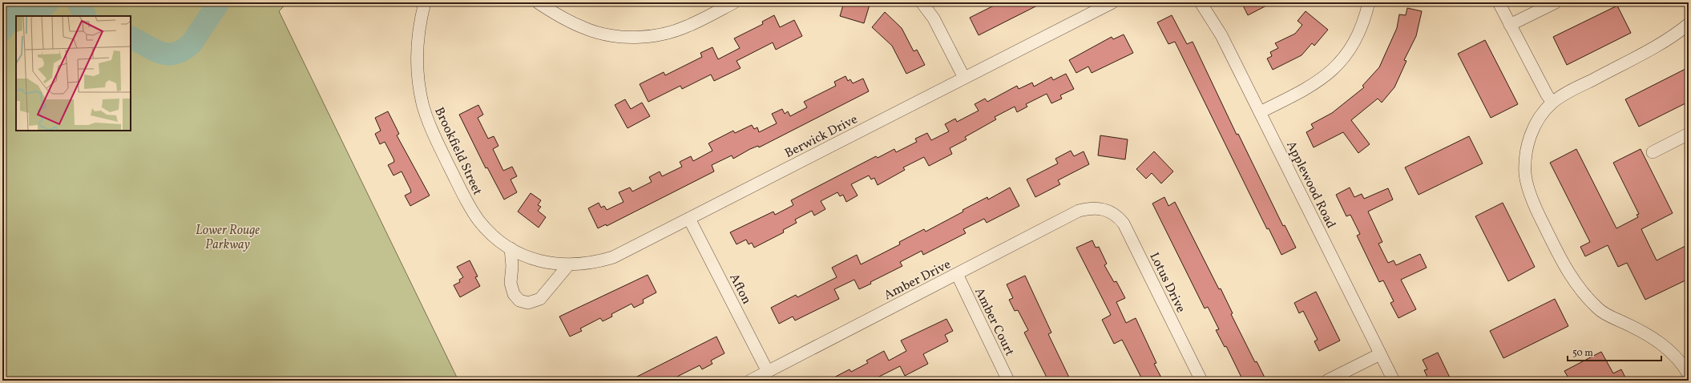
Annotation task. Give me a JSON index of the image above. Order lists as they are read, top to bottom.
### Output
{
  "streets": {
    "street": [
      "Berwick Drive",
      "Brookfield Street",
      "Applewood Road",
      "Amber Drive",
      "Lotus Drive",
      "Afton",
      "Amber Court"
    ]
  },
  "crossings": [
    ["Berwick Drive", "Brookfield Street"],
    ["Berwick Drive", "Afton"],
    ["Amber Drive", "Lotus Drive"],
    ["Amber Drive", "Afton"],
    ["Amber Drive", "Amber Court"]
  ],
  "parks": ["Lower Rouge Parkway"],
  "scale_bar": "50 m"
}
